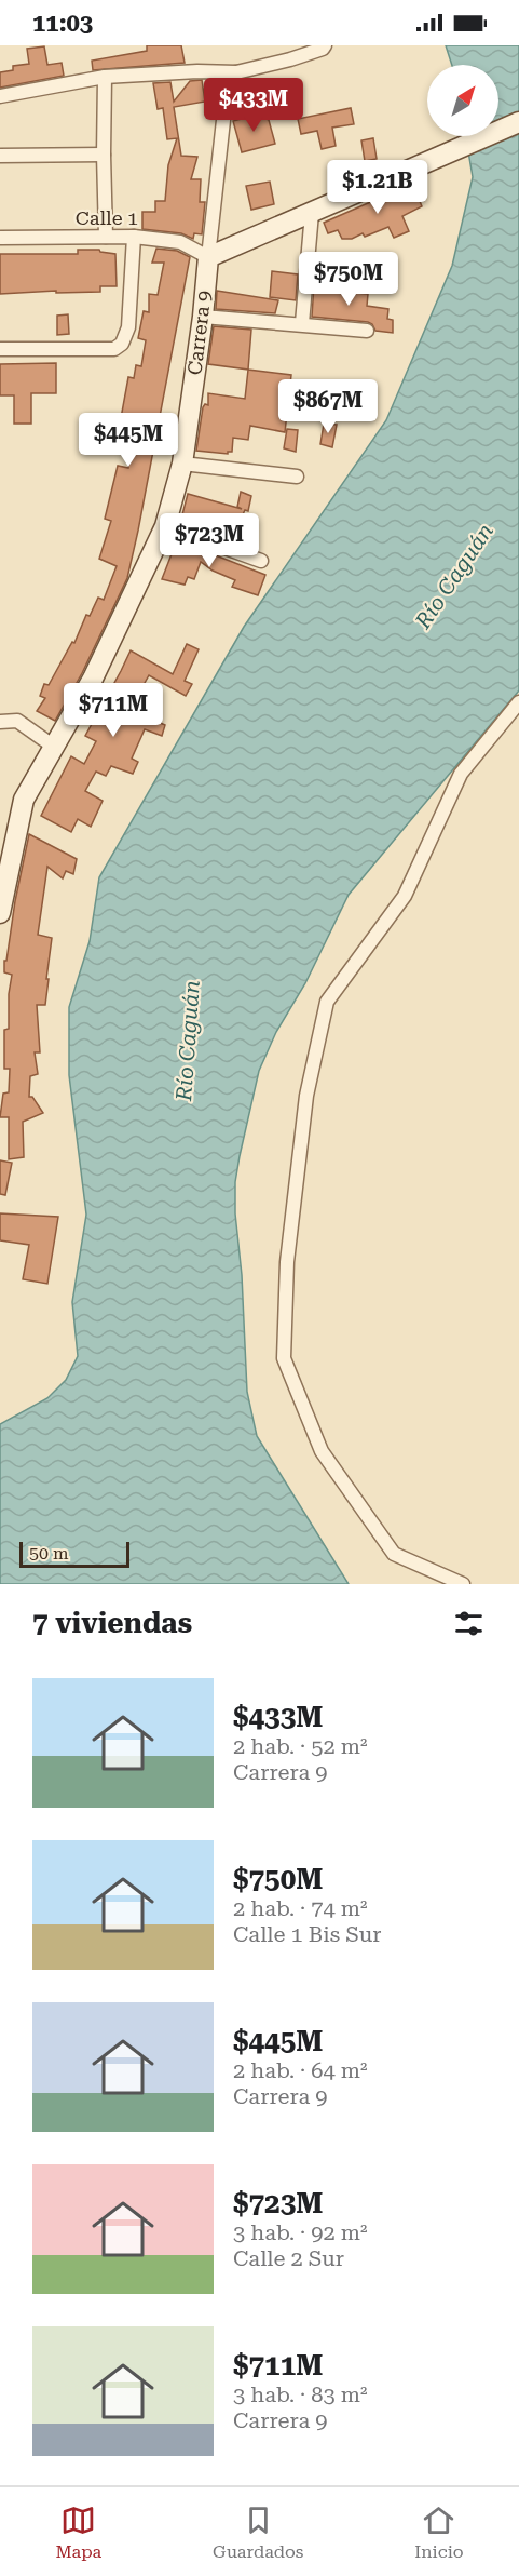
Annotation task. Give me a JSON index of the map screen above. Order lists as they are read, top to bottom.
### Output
{
  "streets": {
    "main road": ["Carrera 9"],
    "street": ["Calle 1"]
  },
  "crossings": [
    ["Calle 1", "Carrera 9"]
  ],
  "water": ["Río Caguán"],
  "scale_bar": "50 m",
  "north": "top right",
  "page": {
    "status": "11:03",
    "price": [
      "$433M",
      "$1.21B",
      "$750M",
      "$867M",
      "$445M",
      "$723M",
      "$711M"
    ],
    "scale": "50 m",
    "heading": "7 viviendas",
    "list": [
      {
        "name": "$433M",
        "note": "2 hab. · 52 m² · Carrera 9"
      },
      {
        "name": "$750M",
        "note": "2 hab. · 74 m² · Calle 1 Bis Sur"
      },
      {
        "name": "$445M",
        "note": "2 hab. · 64 m² · Carrera 9"
      },
      {
        "name": "$723M",
        "note": "3 hab. · 92 m² · Calle 2 Sur"
      },
      {
        "name": "$711M",
        "note": "3 hab. · 83 m² · Carrera 9"
      }
    ],
    "tabs": ["Mapa", "Guardados", "Inicio"]
  }
}
